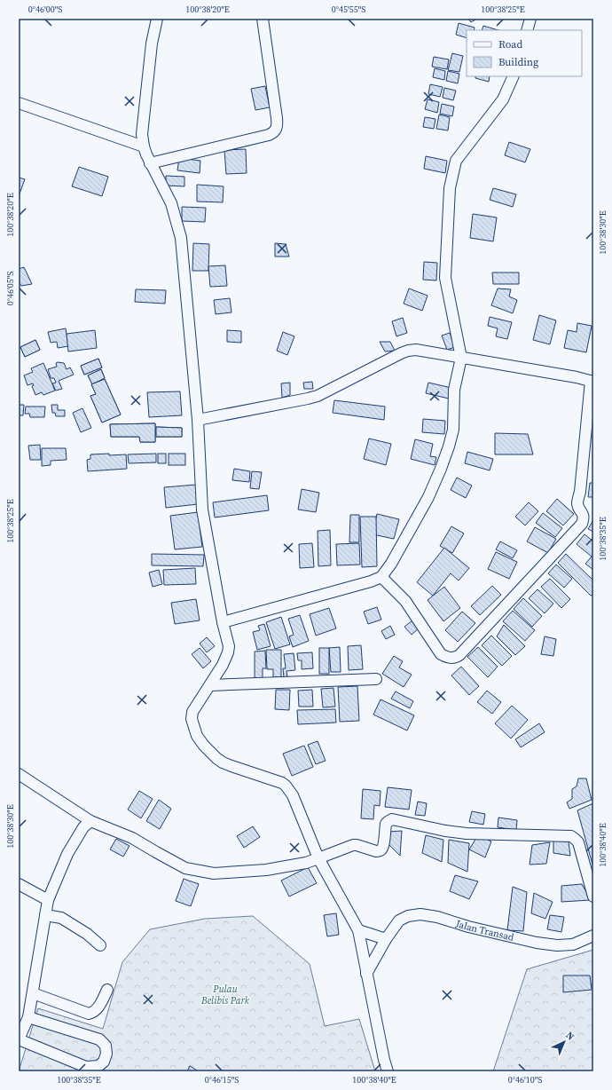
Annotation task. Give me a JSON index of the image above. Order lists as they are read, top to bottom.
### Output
{
  "streets": {
    "street": ["Jalan Transad"]
  },
  "parks": ["Pulau Belibis Park"],
  "legend": ["Road", "Building"],
  "north": "top right",
  "coordinates": [
    "0°46'00\"S",
    "100°38'20\"E",
    "0°45'55\"S",
    "100°38'25\"E",
    "100°38'30\"E",
    "0°46'05\"S",
    "100°38'35\"E",
    "100°38'40\"E",
    "0°46'15\"S",
    "0°46'10\"S"
  ]
}
